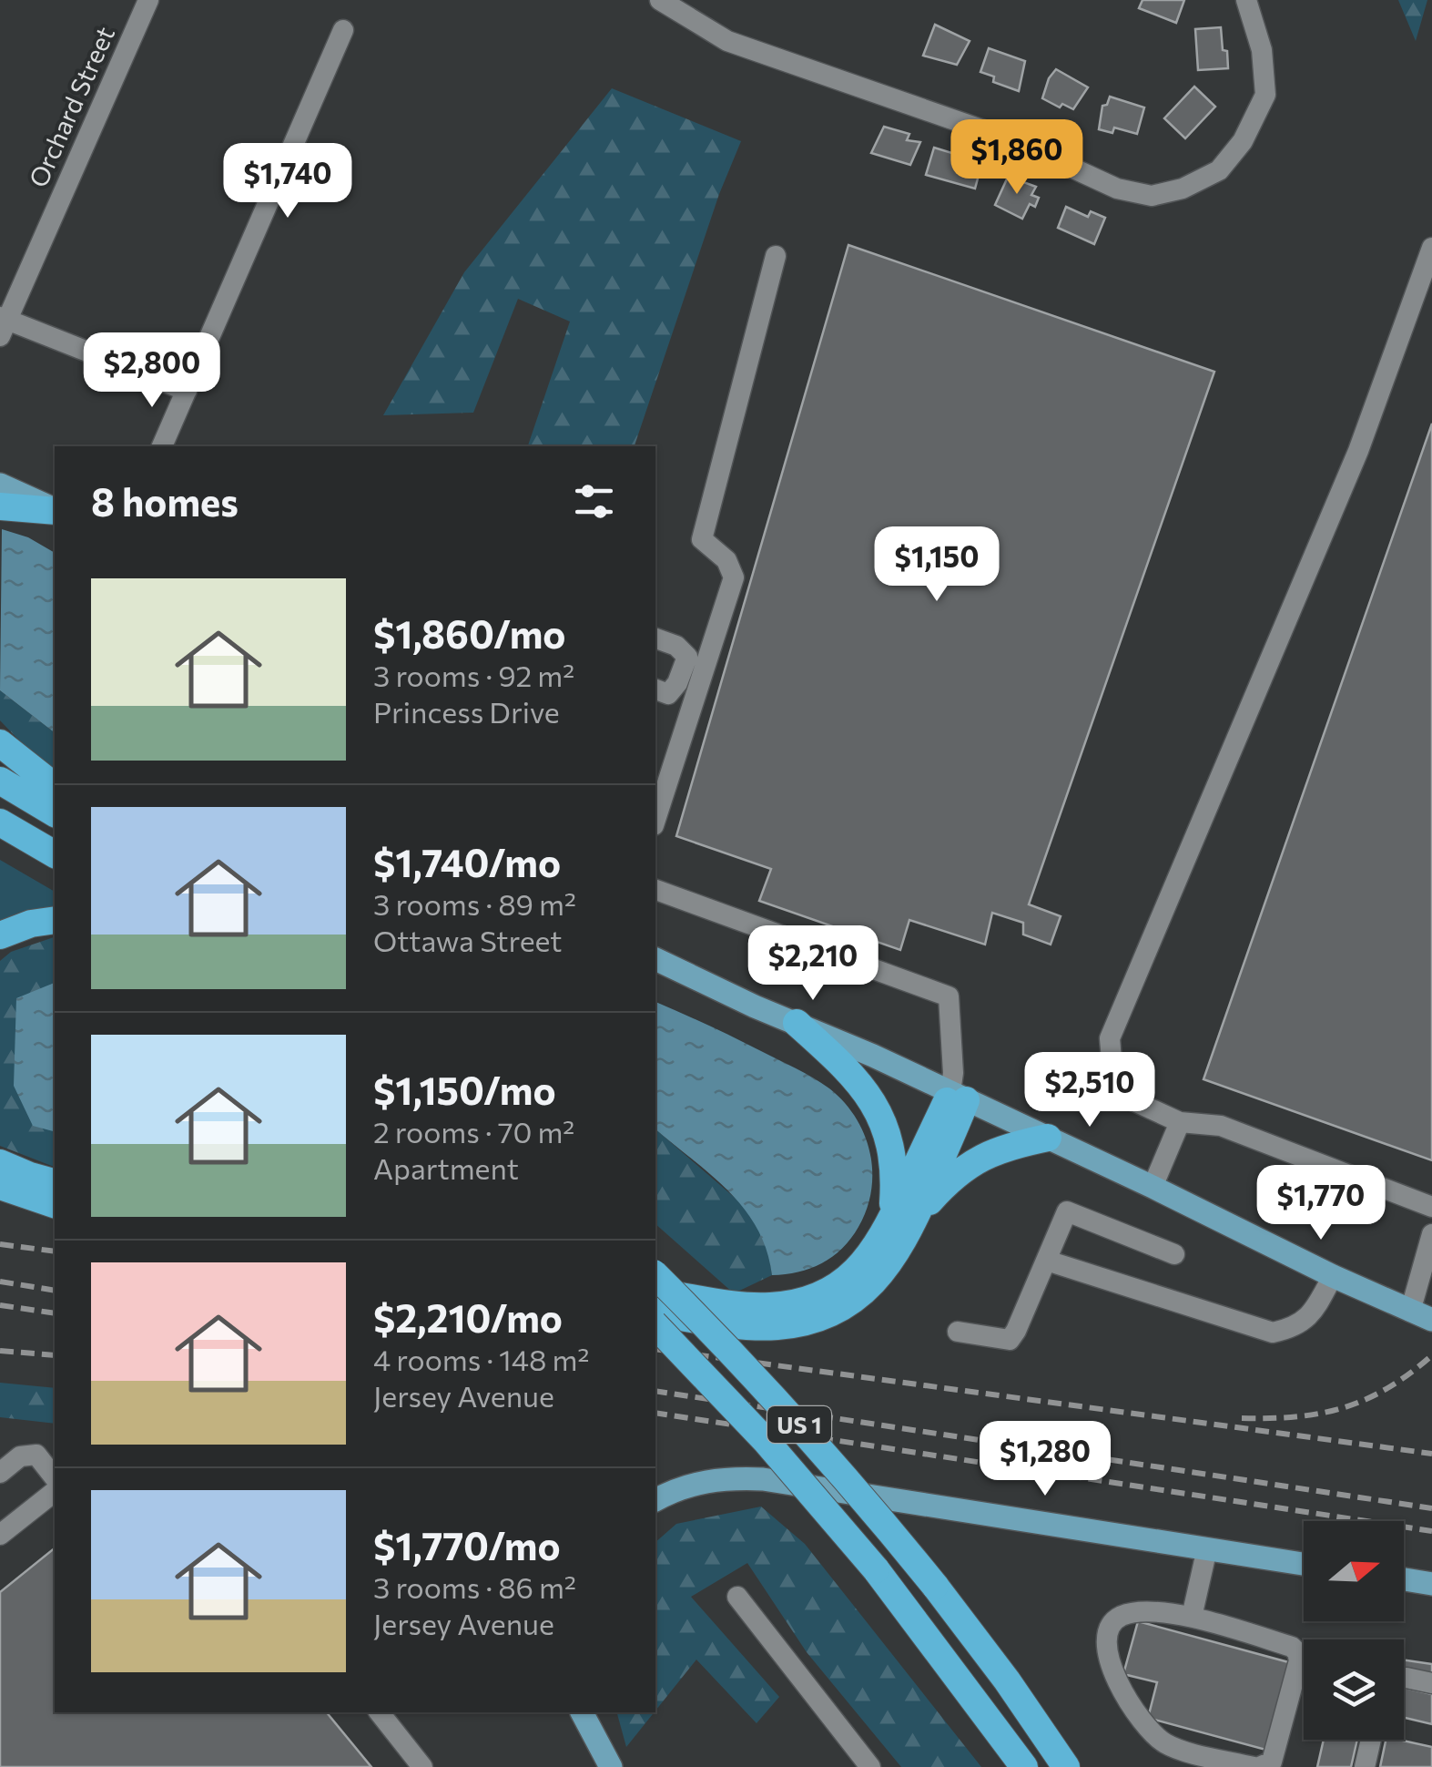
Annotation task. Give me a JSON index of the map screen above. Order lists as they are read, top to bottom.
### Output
{
  "streets": {
    "highway": ["US 1"],
    "street": ["Orchard Street"]
  },
  "north": "right",
  "page": {
    "price": [
      "$1,860",
      "$1,740",
      "$2,800",
      "$1,150",
      "$2,210",
      "$2,510",
      "$1,770",
      "$1,280"
    ],
    "heading": "8 homes",
    "list": [
      {
        "name": "$1,860/mo",
        "note": "3 rooms · 92 m² · Princess Drive"
      },
      {
        "name": "$1,740/mo",
        "note": "3 rooms · 89 m² · Ottawa Street"
      },
      {
        "name": "$1,150/mo",
        "note": "2 rooms · 70 m² · Apartment"
      },
      {
        "name": "$2,210/mo",
        "note": "4 rooms · 148 m² · Jersey Avenue"
      },
      {
        "name": "$1,770/mo",
        "note": "3 rooms · 86 m² · Jersey Avenue"
      }
    ]
  }
}
